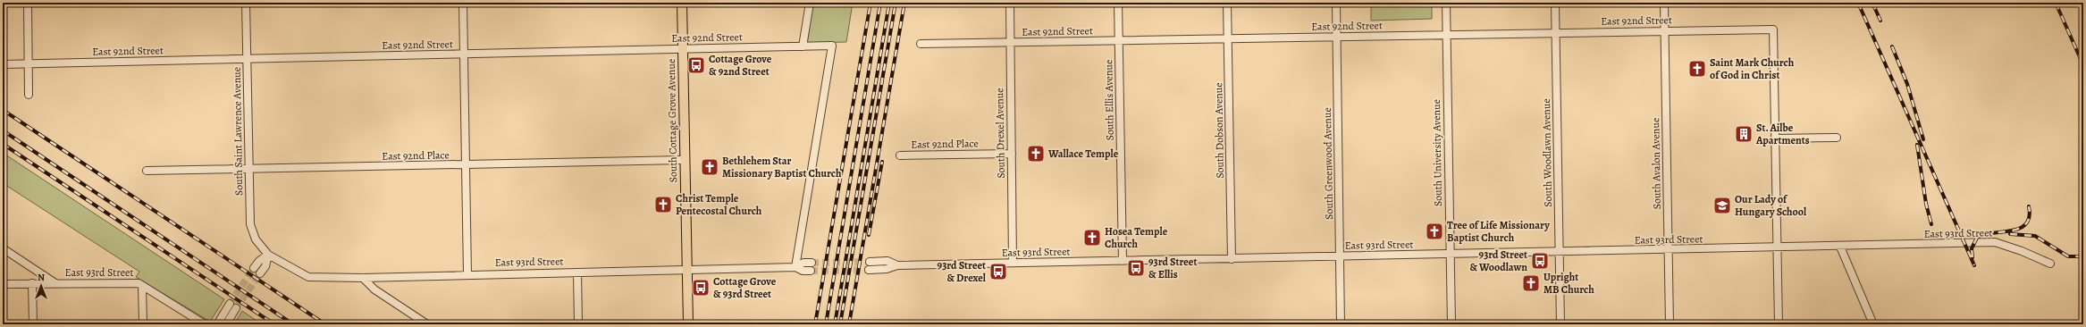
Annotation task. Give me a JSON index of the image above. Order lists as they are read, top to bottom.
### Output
{
  "streets": {
    "main road": ["South Cottage Grove Avenue"],
    "street": [
      "East 92nd Street",
      "South Ellis Avenue",
      "South Dobson Avenue",
      "South Saint Lawrence Avenue",
      "South Drexel Avenue",
      "East 92nd Place",
      "South University Avenue",
      "South Woodlawn Avenue",
      "South Greenwood Avenue",
      "South Avalon Avenue",
      "East 93rd Street"
    ]
  },
  "crossings": [
    ["East 92nd Street", "South Ellis Avenue"],
    ["East 92nd Street", "South Cottage Grove Avenue"],
    ["East 92nd Street", "South Dobson Avenue"],
    ["East 92nd Street", "South Saint Lawrence Avenue"],
    ["East 92nd Street", "South Drexel Avenue"],
    ["East 92nd Street", "South University Avenue"],
    ["East 92nd Street", "South Woodlawn Avenue"],
    ["East 92nd Street", "South Greenwood Avenue"],
    ["East 92nd Street", "South Avalon Avenue"],
    ["East 92nd Street", "East 93rd Street"],
    ["South Ellis Avenue", "East 93rd Street"],
    ["South Cottage Grove Avenue", "East 92nd Place"],
    ["South Cottage Grove Avenue", "East 93rd Street"],
    ["South Dobson Avenue", "East 93rd Street"],
    ["South Saint Lawrence Avenue", "East 92nd Place"],
    ["South Saint Lawrence Avenue", "East 93rd Street"],
    ["South Drexel Avenue", "East 92nd Place"],
    ["South Drexel Avenue", "East 93rd Street"],
    ["South University Avenue", "East 93rd Street"],
    ["South Woodlawn Avenue", "East 93rd Street"],
    ["South Greenwood Avenue", "East 93rd Street"],
    ["South Avalon Avenue", "East 93rd Street"]
  ],
  "places": {
    "bus stop": [
      "Cottage Grove & 92nd Street",
      "93rd Street & Woodlawn",
      "93rd Street & Ellis",
      "93rd Street & Drexel",
      "Cottage Grove & 93rd Street"
    ],
    "church": [
      "Saint Mark Church of God in Christ",
      "Wallace Temple",
      "Bethlehem Star Missionary Baptist Church",
      "Christ Temple Pentecostal Church",
      "Tree of Life Missionary Baptist Church",
      "Hosea Temple Church",
      "Upright MB Church"
    ],
    "building": ["St. Ailbe Apartments"],
    "school or university": ["Our Lady of Hungary School"]
  },
  "north": "top"
}
